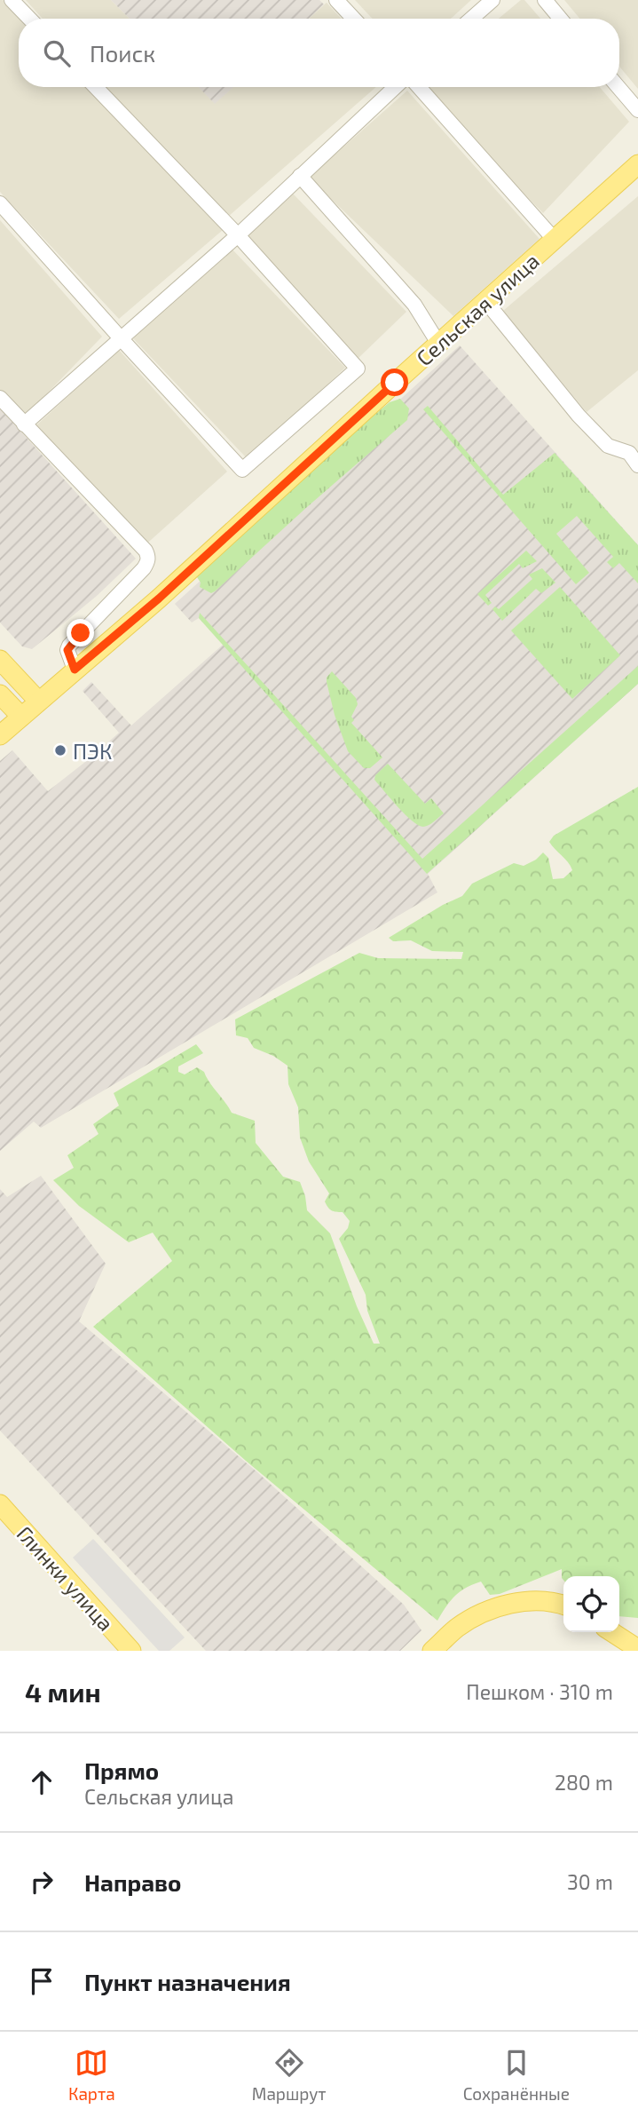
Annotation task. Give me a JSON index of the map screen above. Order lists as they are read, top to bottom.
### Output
{
  "streets": {
    "main road": ["Сельская улица", "Глинки улица"]
  },
  "places": ["ПЭК"],
  "page": {
    "search": "Поиск",
    "heading": ["4 мин", "Пешком · 310 m"],
    "list": [
      ["Прямо", "Сельская улица", "280 m"],
      ["Направо", "30 m"],
      "Пункт назначения"
    ],
    "nav": ["Карта", "Маршрут", "Сохранённые"]
  }
}
